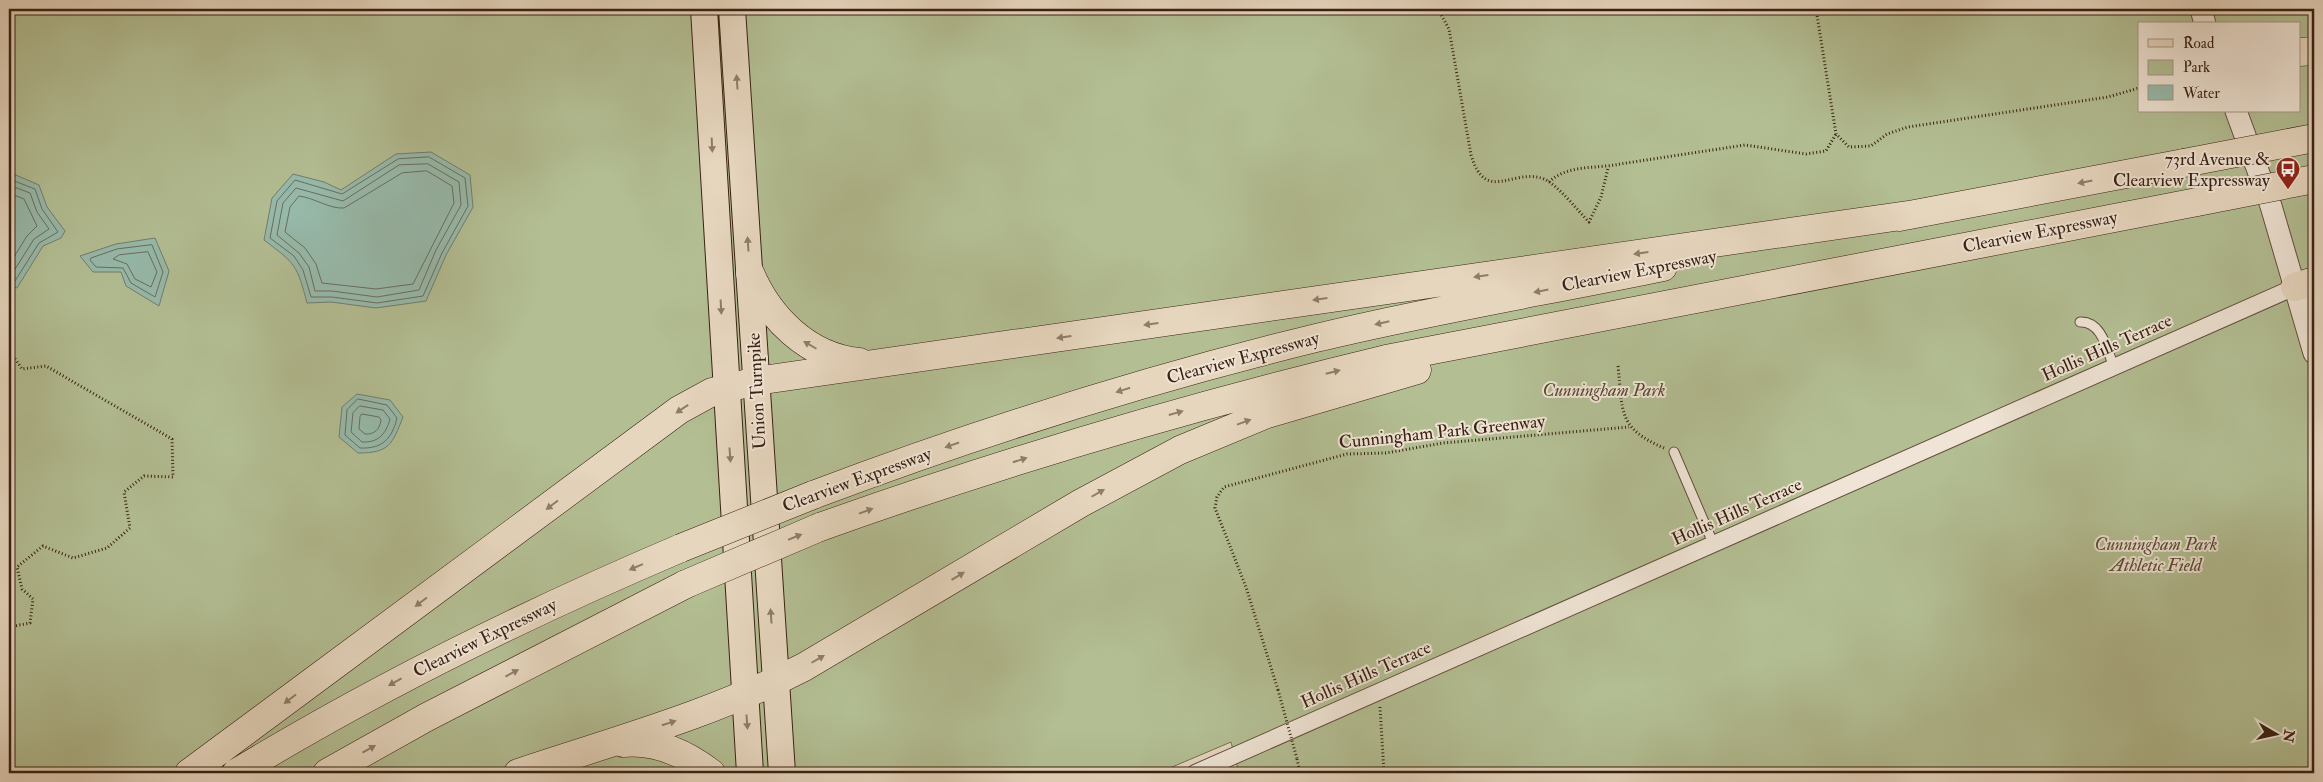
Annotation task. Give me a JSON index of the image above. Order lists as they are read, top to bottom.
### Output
{
  "streets": {
    "highway": ["Clearview Expressway"],
    "main road": ["Union Turnpike"],
    "street": ["Hollis Hills Terrace"],
    "path": ["Cunningham Park Greenway"]
  },
  "parks": ["Cunningham Park", "Cunningham Park Athletic Field"],
  "places": {
    "bus stop": ["73rd Avenue & Clearview Expressway"]
  },
  "legend": ["Road", "Park", "Water"],
  "north": "right"
}
